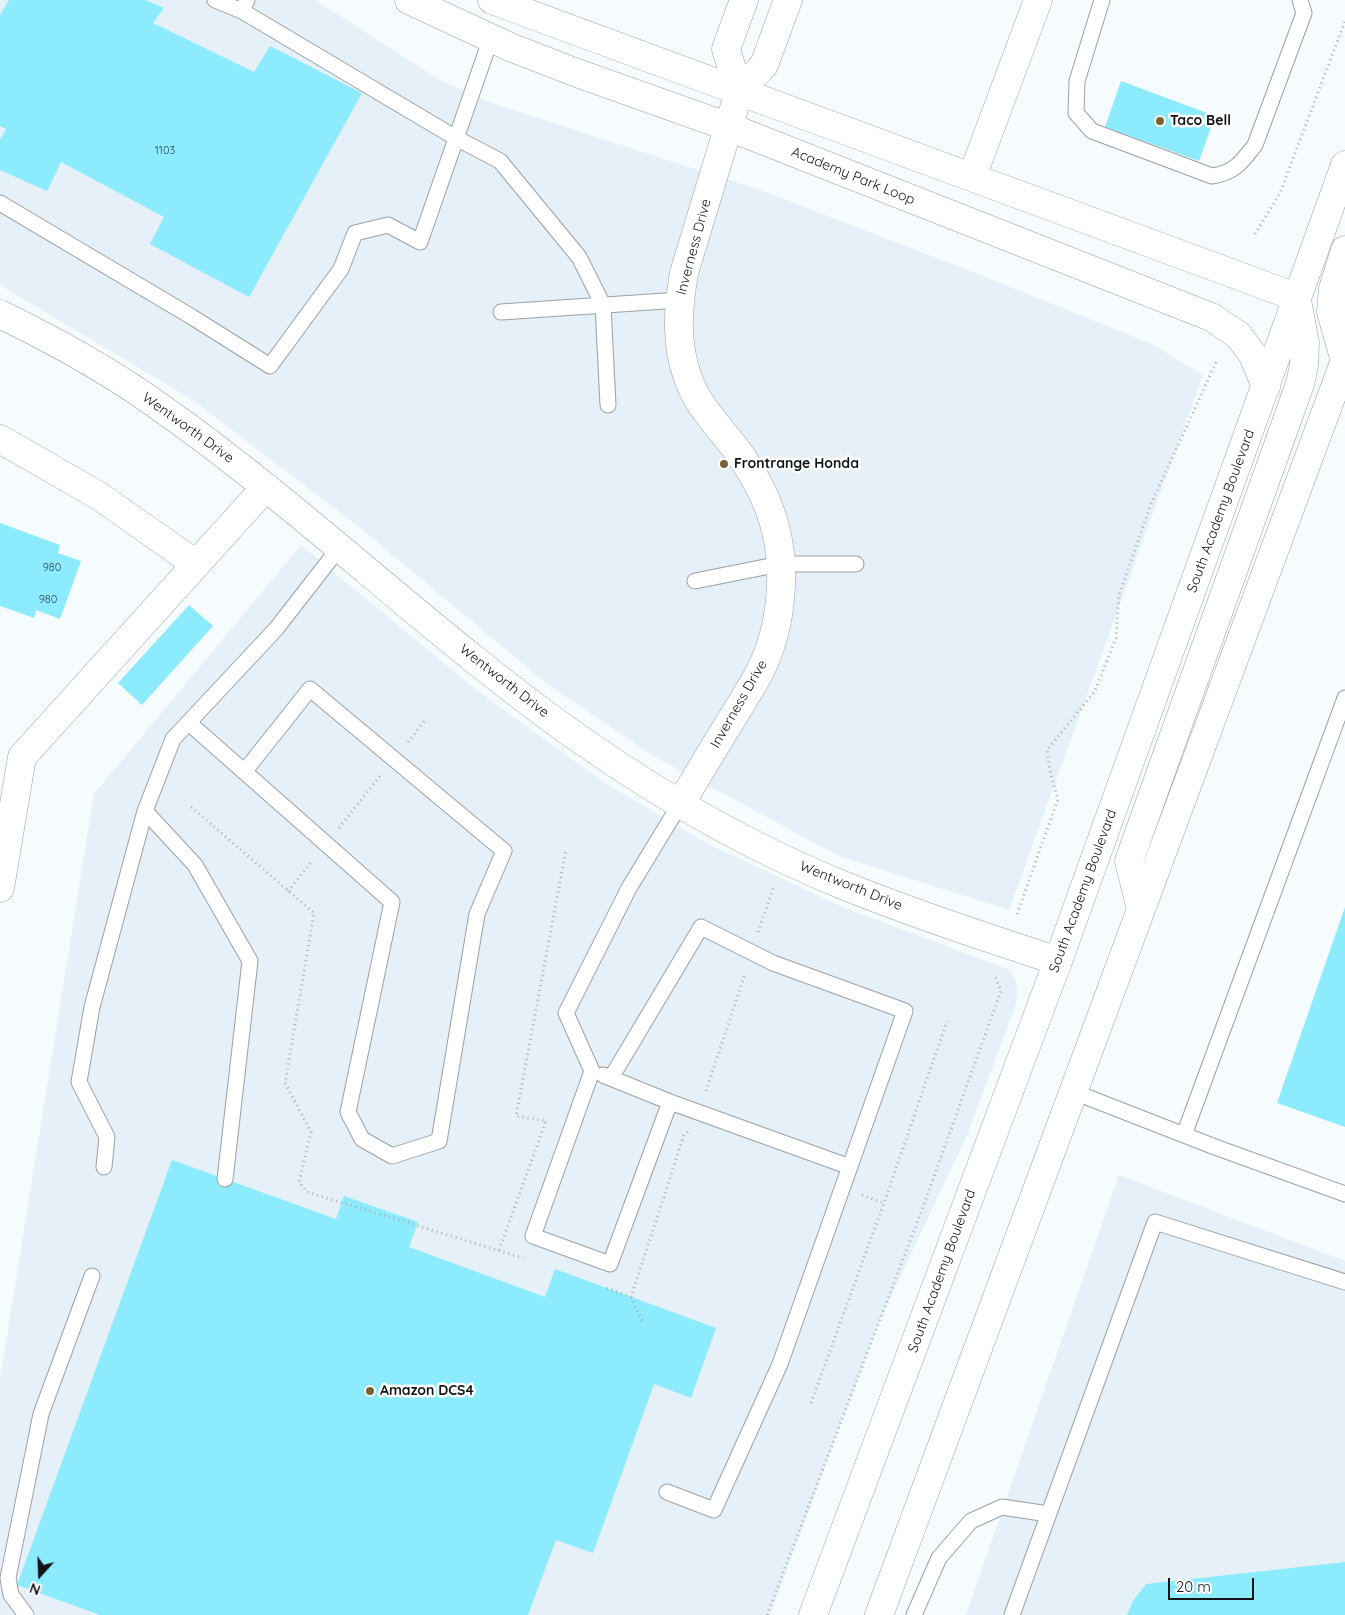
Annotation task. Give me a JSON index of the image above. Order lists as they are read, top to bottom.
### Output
{
  "streets": {
    "main road": [
      "Academy Park Loop",
      "Inverness Drive",
      "Wentworth Drive",
      "South Academy Boulevard"
    ]
  },
  "crossings": [
    ["Academy Park Loop", "Inverness Drive"],
    ["Academy Park Loop", "South Academy Boulevard"],
    ["Inverness Drive", "Wentworth Drive"],
    ["Wentworth Drive", "South Academy Boulevard"]
  ],
  "places": ["Taco Bell", "Frontrange Honda", "Amazon DCS4"],
  "house_numbers": ["1103", "980", "980"],
  "scale_bar": "20 m",
  "north": "bottom"
}
